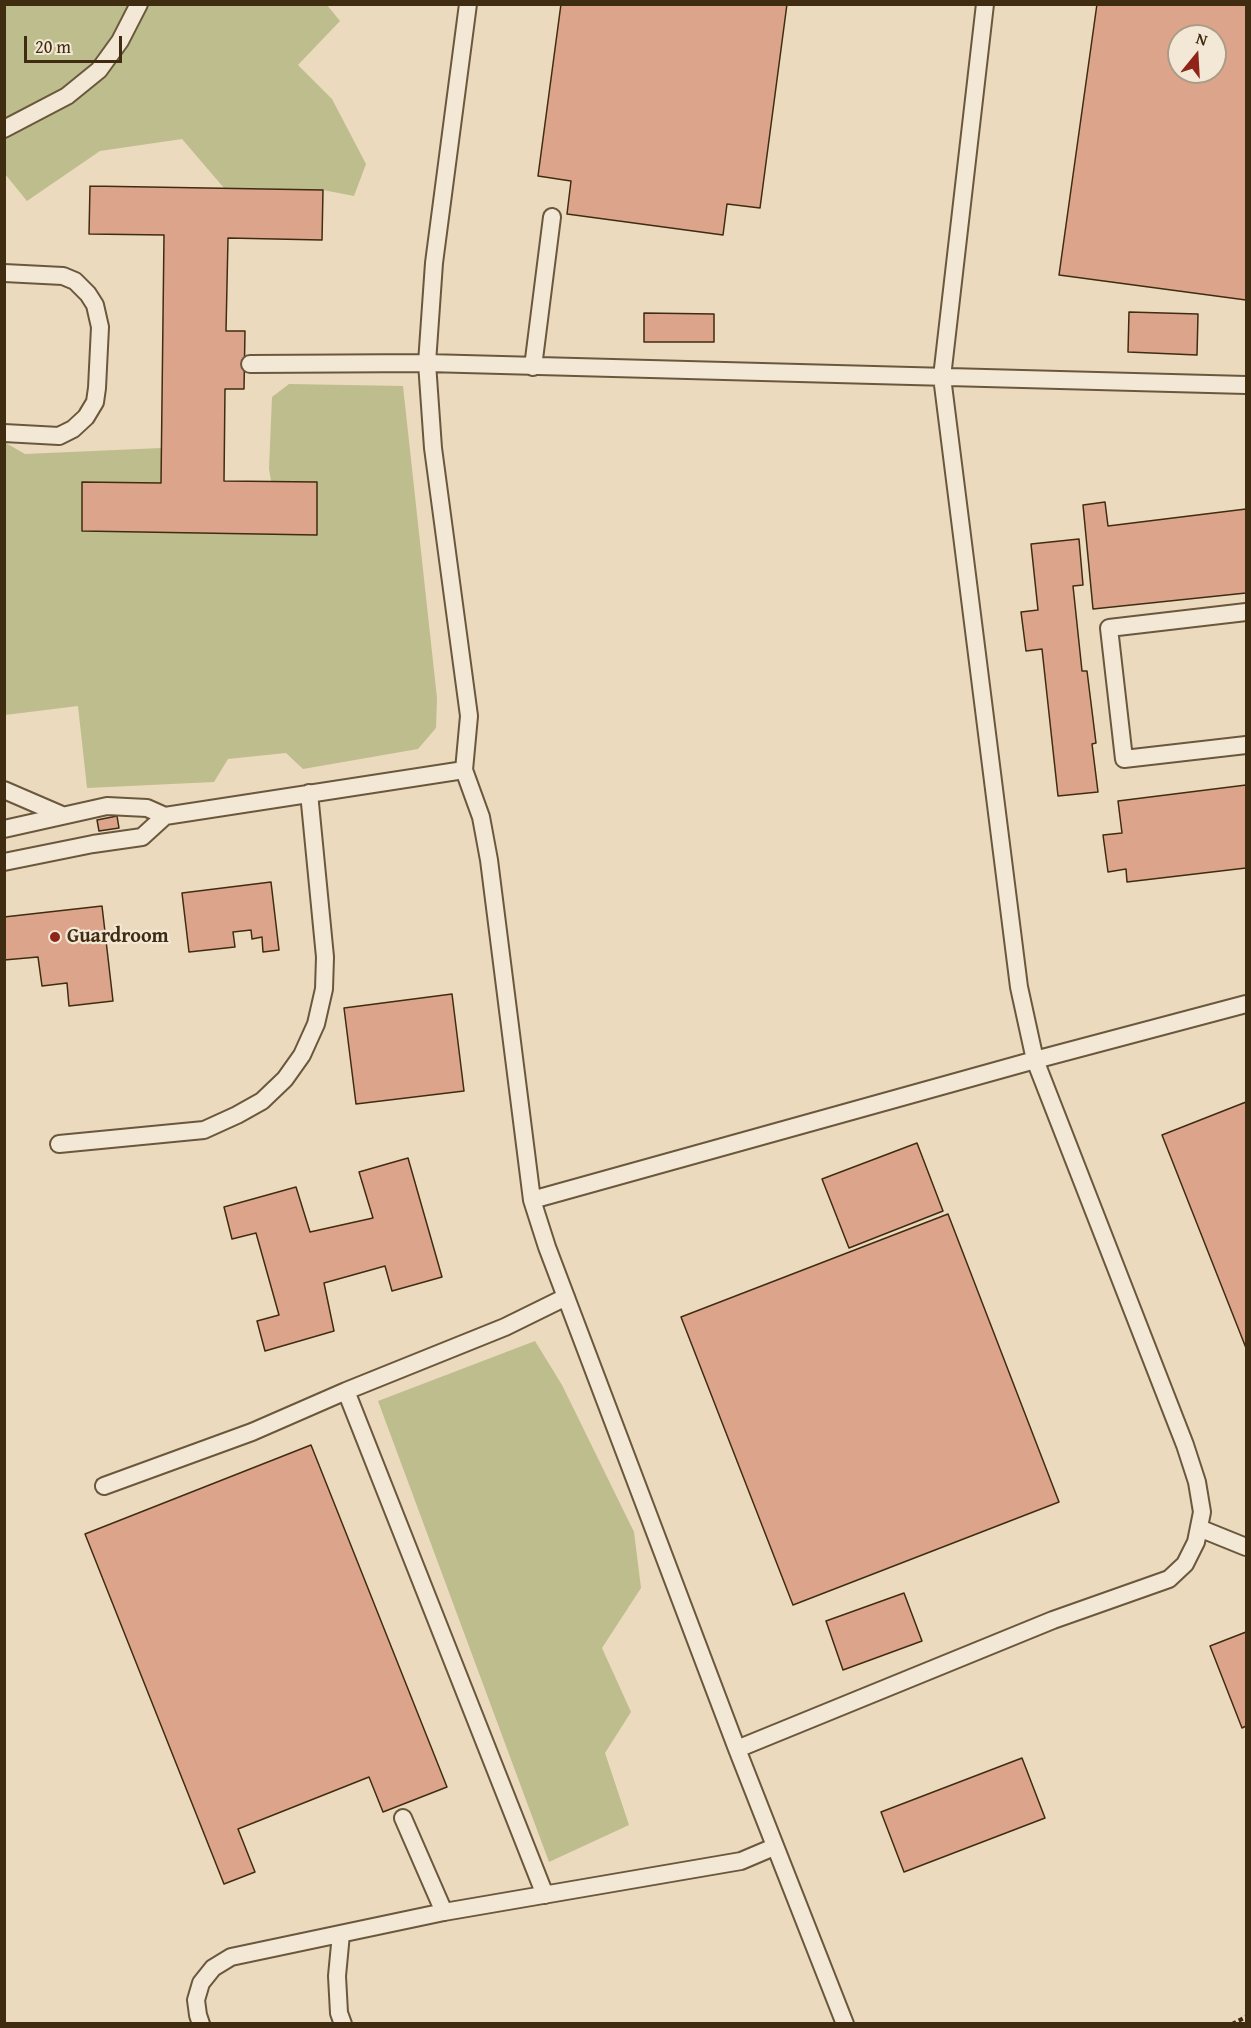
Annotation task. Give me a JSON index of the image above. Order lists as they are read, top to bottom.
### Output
{
  "places": ["Guardroom"],
  "scale_bar": "20 m",
  "north": "top"
}
